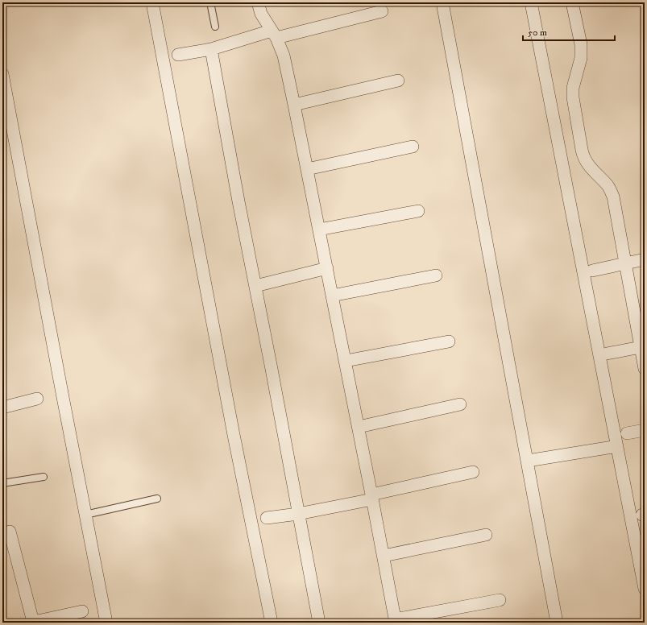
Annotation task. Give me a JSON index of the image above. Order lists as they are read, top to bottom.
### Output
{
  "scale_bar": "50 m"
}
